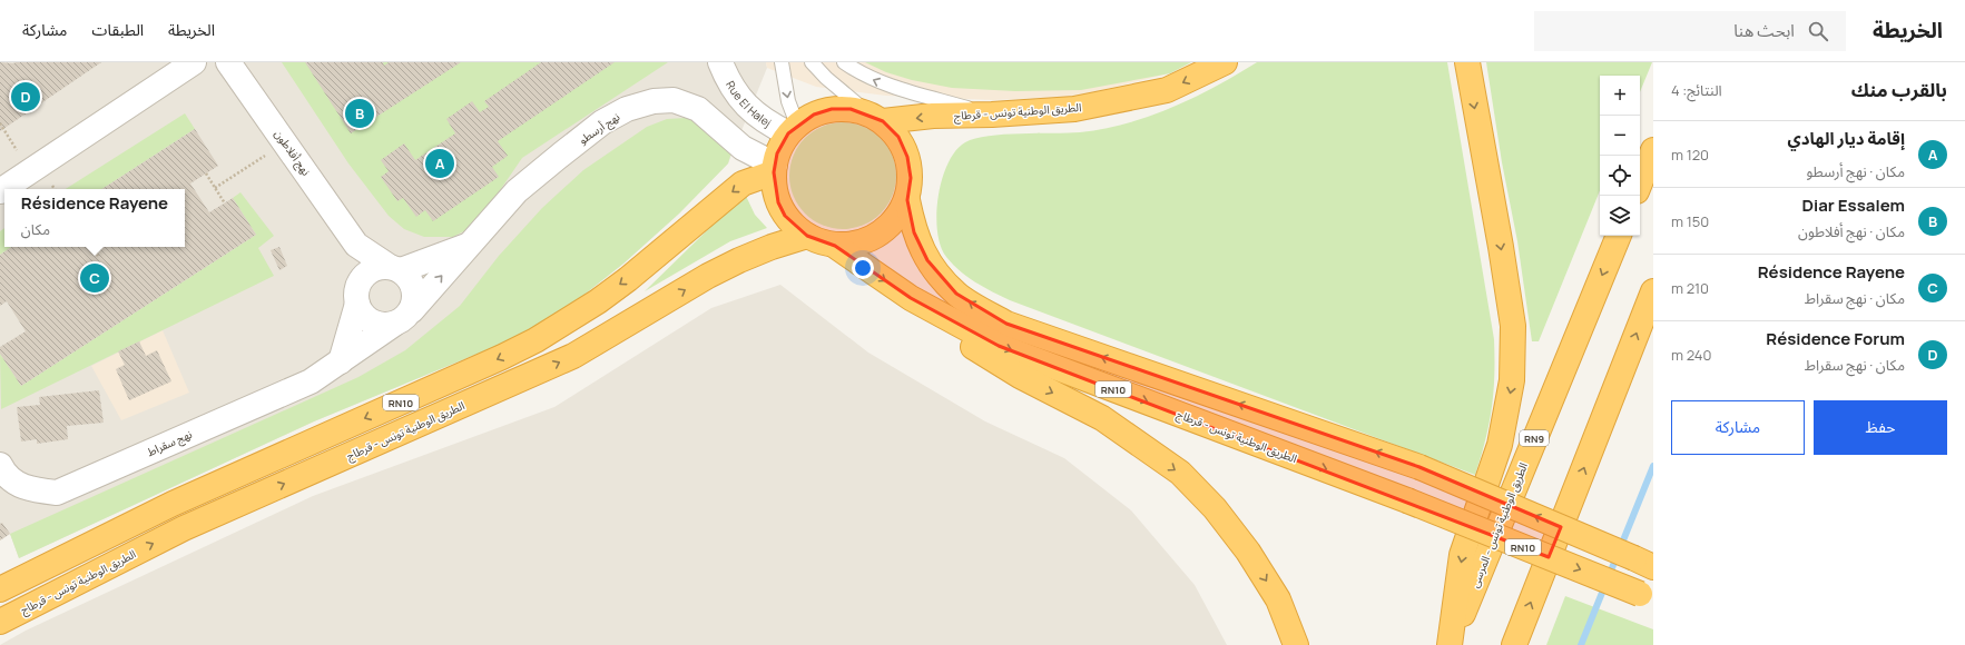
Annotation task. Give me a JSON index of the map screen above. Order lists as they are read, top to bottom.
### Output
{
  "streets": {
    "highway": [
      "الطريق الوطنية تونس - قرطاج",
      "RN10",
      "RN9",
      "الطريق الوطنية تونس - المرسى"
    ],
    "street": [
      "Rue El Halej",
      "نهج أرسطو",
      "نهج أفلاطون",
      "نهج سقراط"
    ]
  },
  "crossings": [
    ["Rue El Halej", "الطريق الوطنية تونس - قرطاج"],
    ["Rue El Halej", "نهج أرسطو"],
    ["Rue El Halej", "RN10"],
    ["الطريق الوطنية تونس - قرطاج", "نهج أرسطو"],
    ["الطريق الوطنية تونس - قرطاج", "RN10"],
    ["نهج أرسطو", "نهج أفلاطون"],
    ["نهج أرسطو", "RN10"],
    ["نهج أرسطو", "نهج سقراط"],
    ["نهج أفلاطون", "نهج سقراط"]
  ],
  "page": {
    "header": "الخريطة",
    "search": "ابحث هنا",
    "nav": ["الخريطة", "الطبقات", "مشاركة"],
    "heading": ["بالقرب منك", "النتائج: 4"],
    "map_buttons": ["+", "−"],
    "pins": [
      "D",
      "B",
      "A",
      "C"
    ],
    "list": [
      {
        "mark": "A",
        "name": "إقامة ديار الهادي",
        "note": "مكان · نهج أرسطو",
        "value": "120 m"
      },
      {
        "mark": "B",
        "name": "Diar Essalem",
        "note": "مكان · نهج أفلاطون",
        "value": "150 m"
      },
      {
        "mark": "C",
        "name": "Résidence Rayene",
        "note": "مكان · نهج سقراط",
        "value": "210 m"
      },
      {
        "mark": "D",
        "name": "Résidence Forum",
        "note": "مكان · نهج سقراط",
        "value": "240 m"
      }
    ],
    "popup": ["Résidence Rayene", "مكان"],
    "buttons": ["حفظ", "مشاركة"]
  }
}
